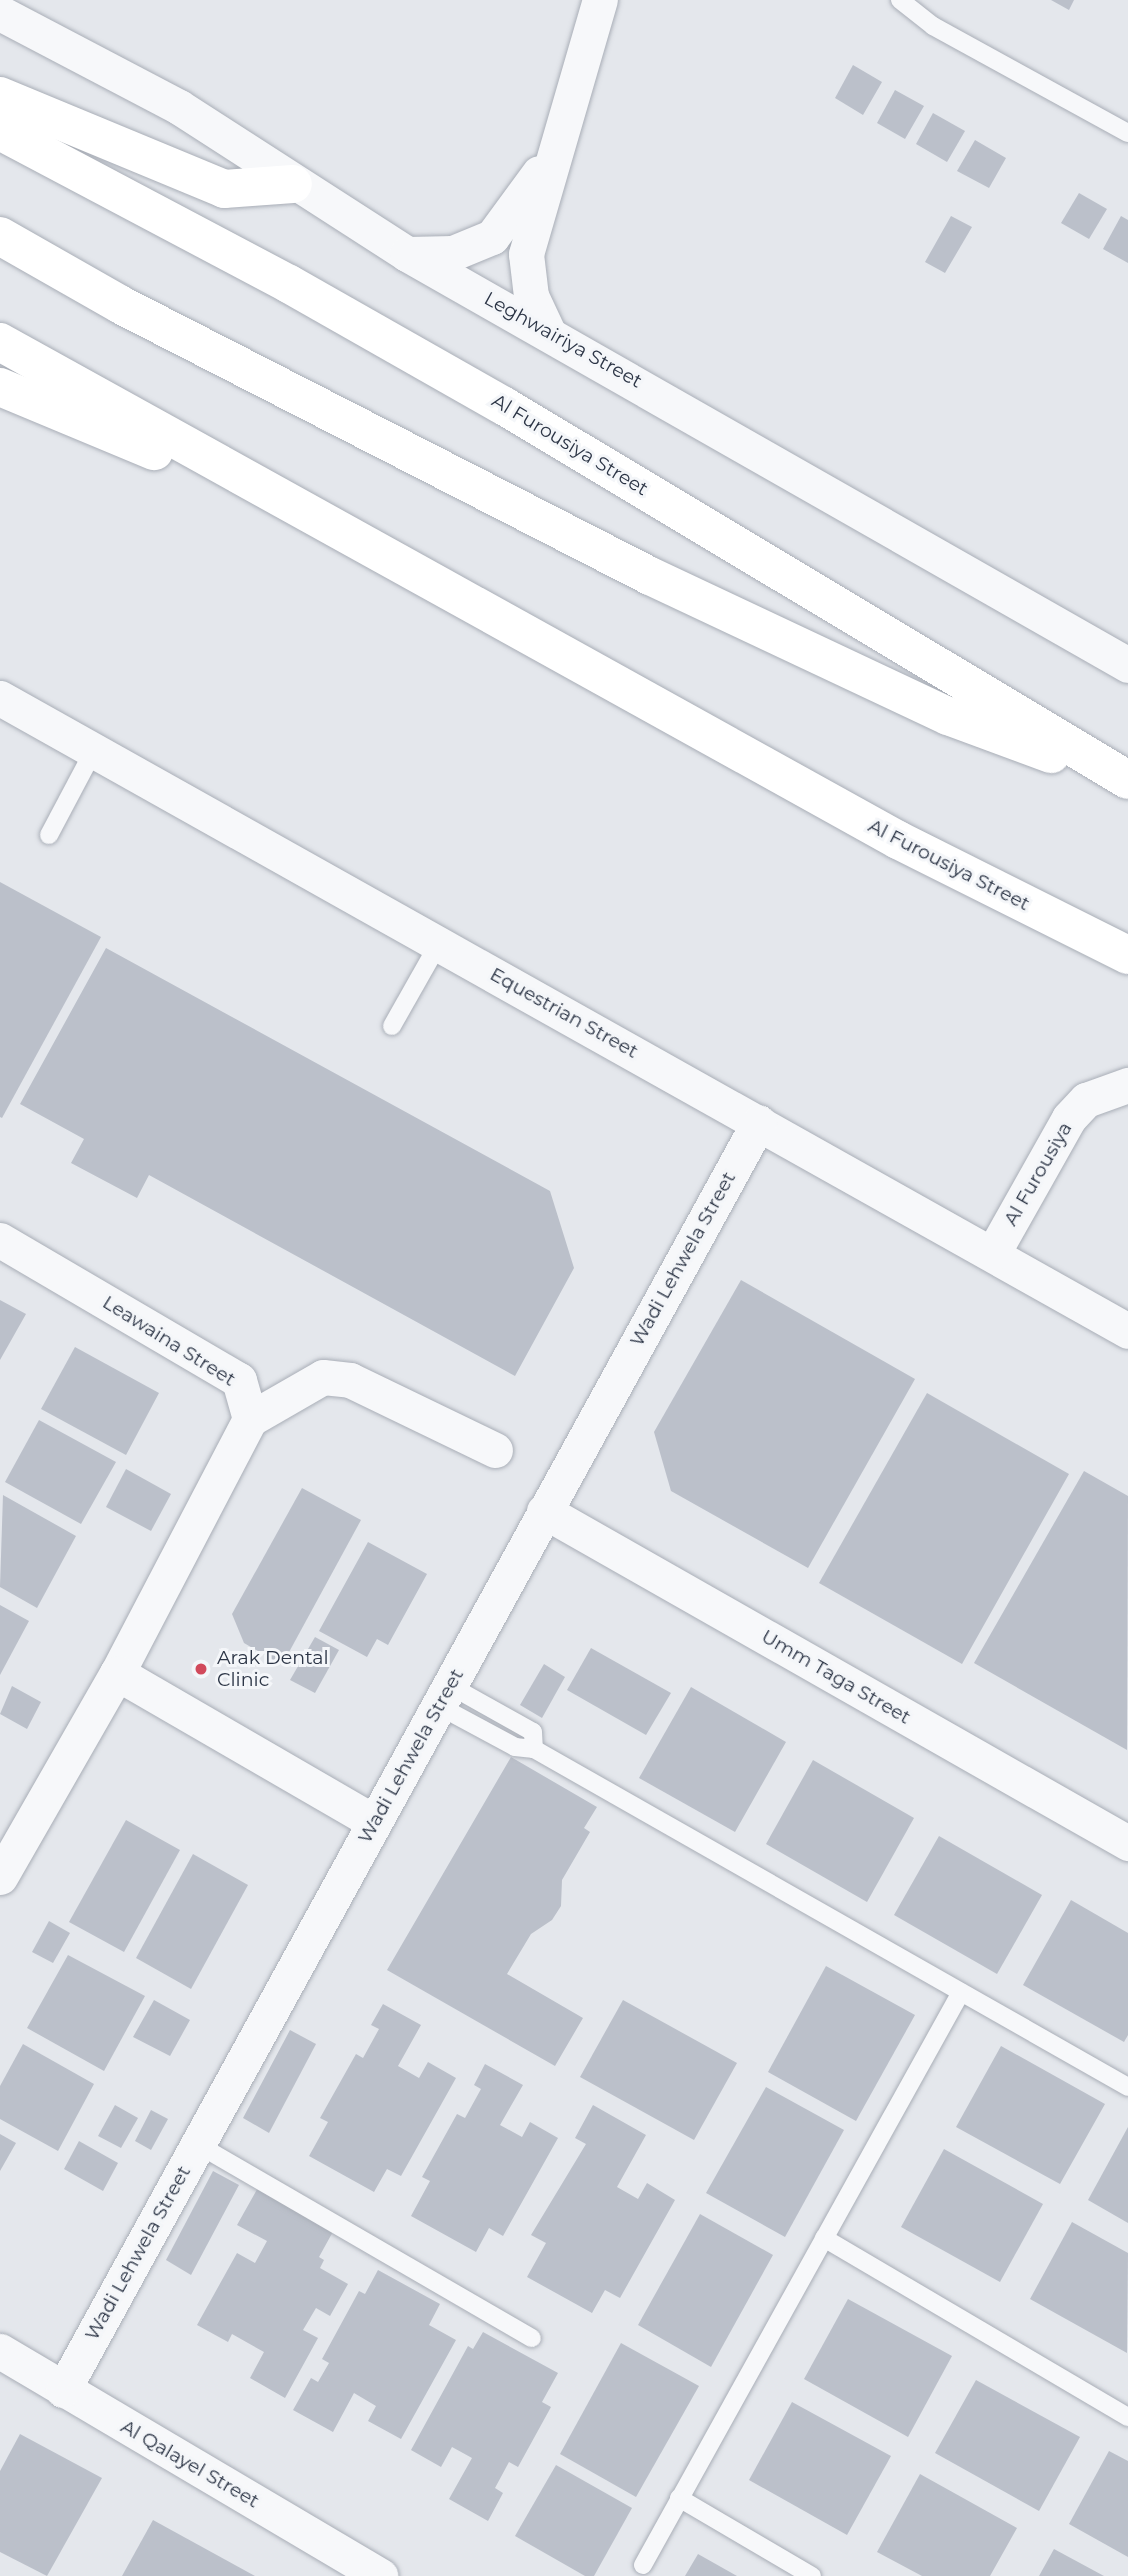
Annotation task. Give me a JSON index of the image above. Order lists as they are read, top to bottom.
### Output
{
  "streets": {
    "highway": ["Al Furousiya Street"],
    "street": [
      "Leghwairiya Street",
      "Equestrian Street",
      "Al Furousiya",
      "Wadi Lehwela Street",
      "Leawaina Street",
      "Umm Taga Street",
      "Al Qalayel Street"
    ]
  },
  "crossings": [
    ["Equestrian Street", "Al Furousiya"],
    ["Equestrian Street", "Wadi Lehwela Street"],
    ["Wadi Lehwela Street", "Umm Taga Street"],
    ["Wadi Lehwela Street", "Al Qalayel Street"]
  ],
  "places": ["Arak Dental Clinic"]
}
